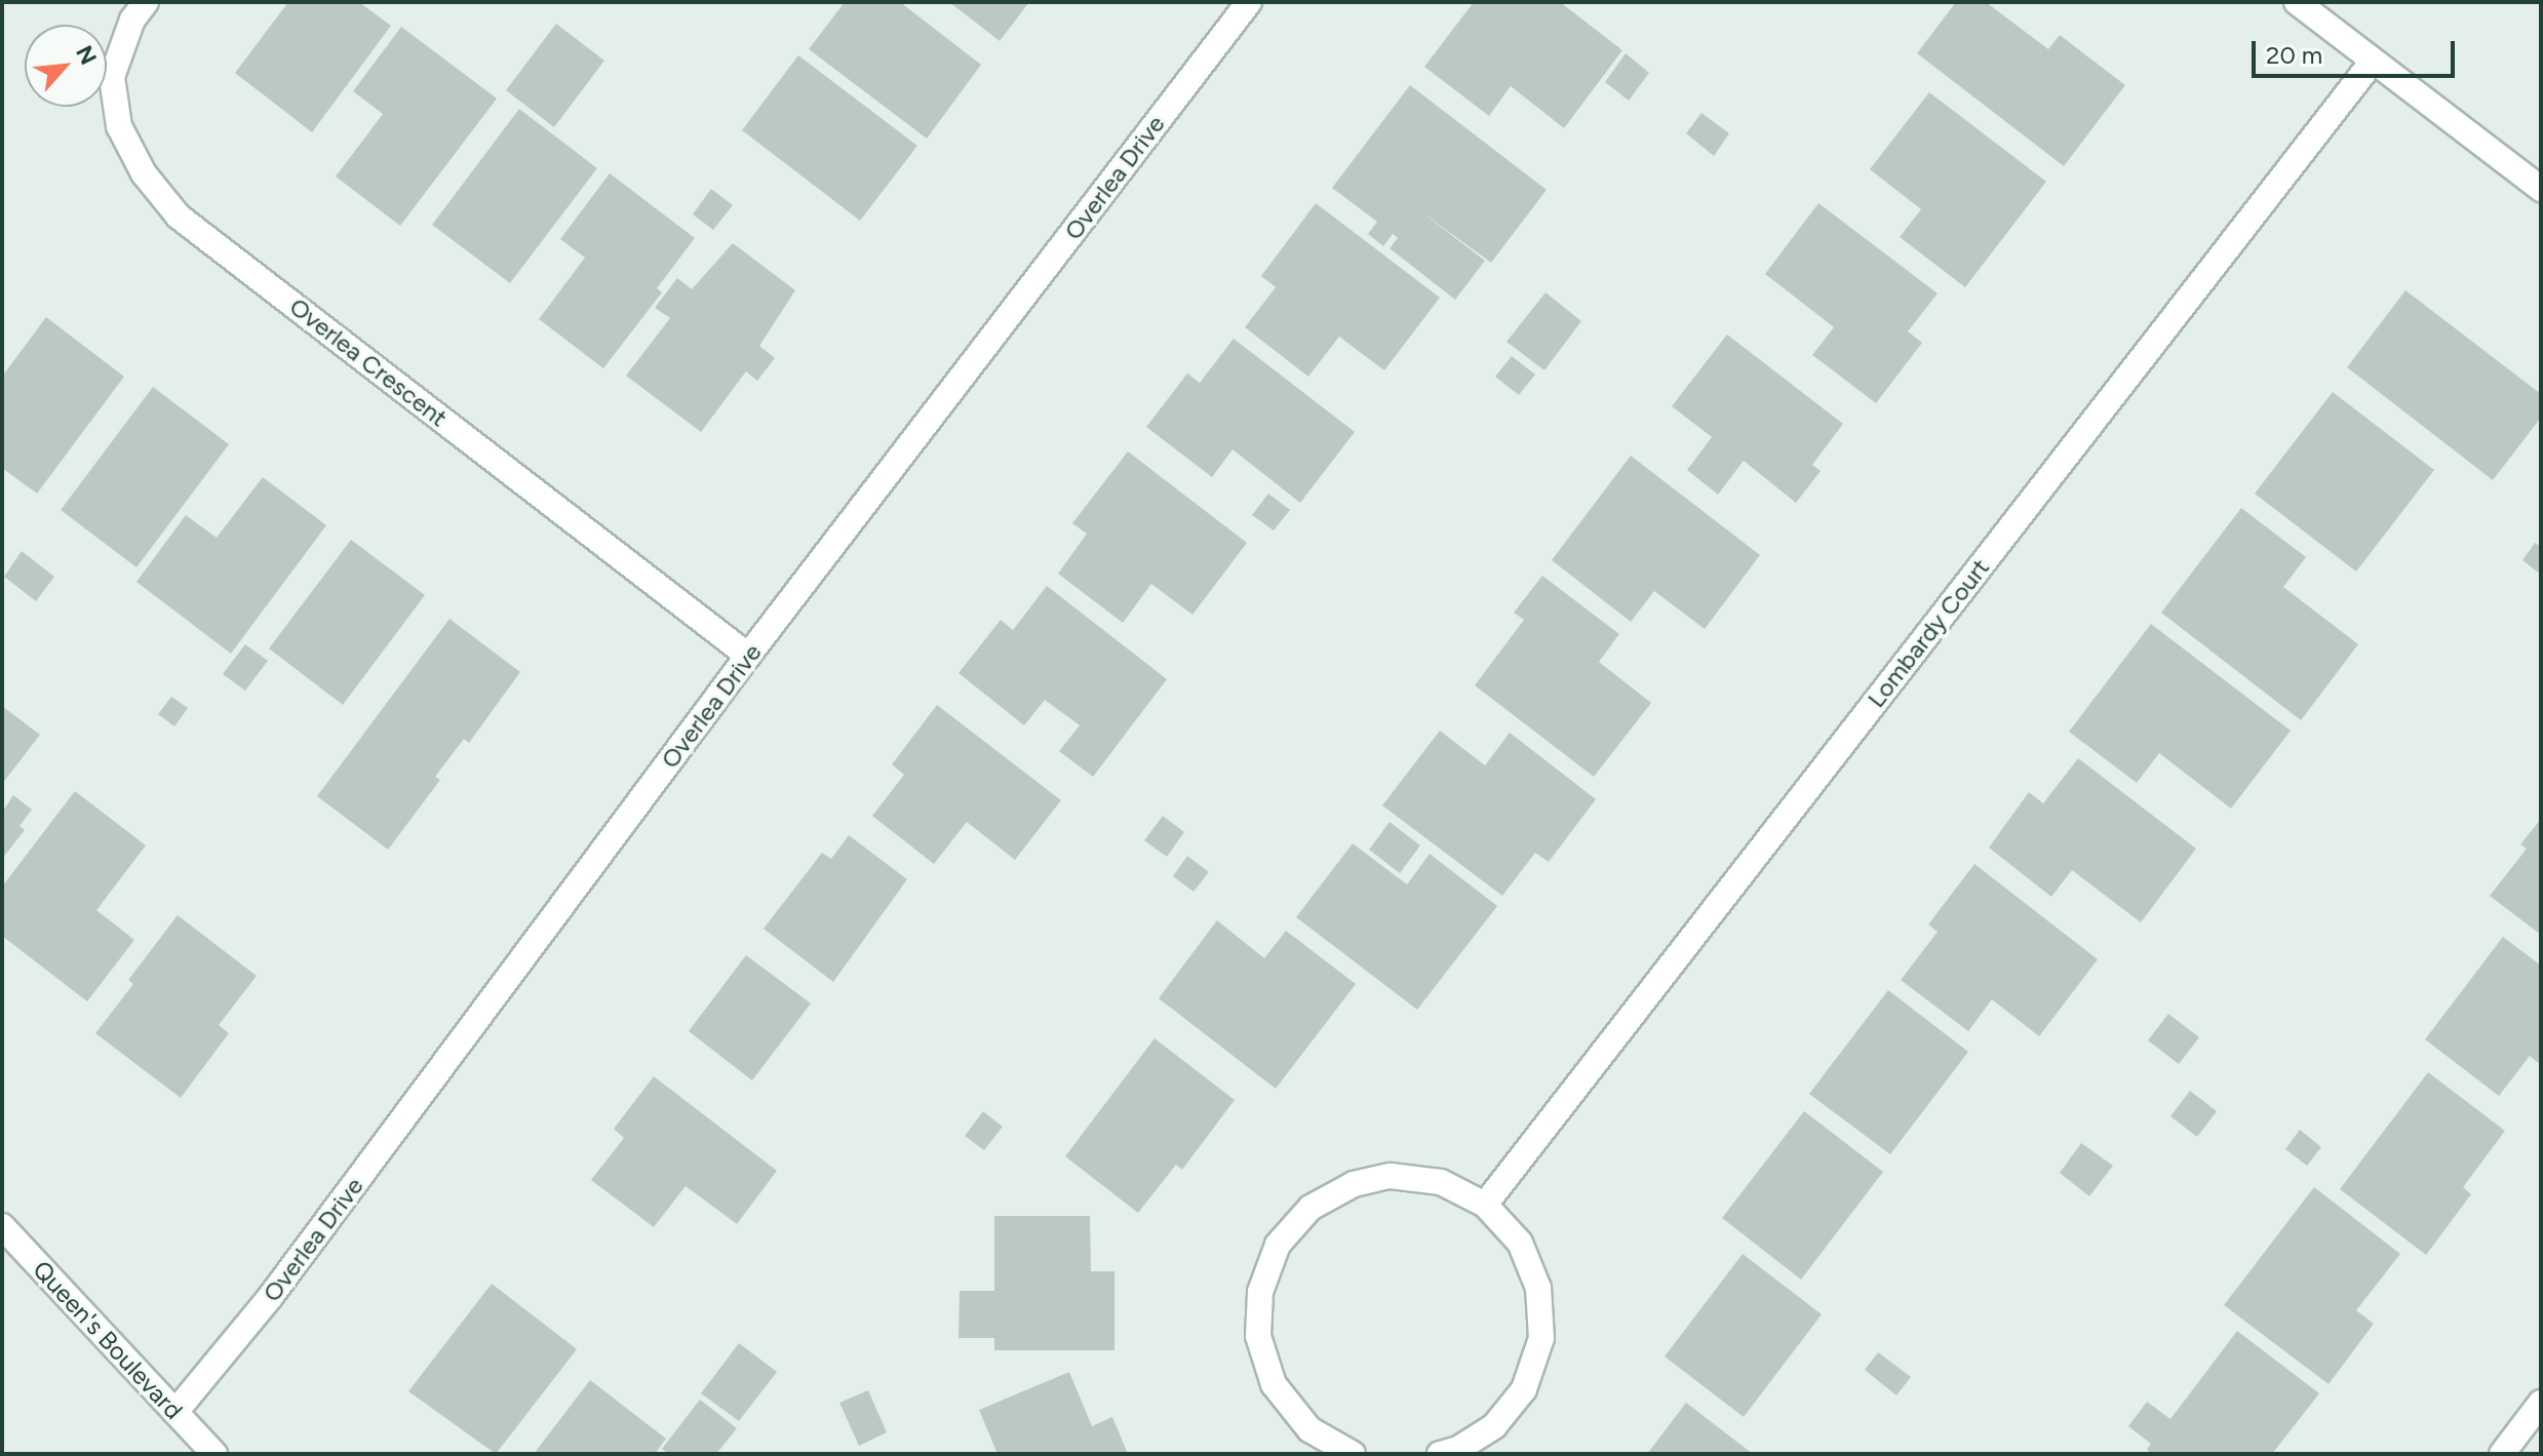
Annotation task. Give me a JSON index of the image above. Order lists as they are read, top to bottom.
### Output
{
  "streets": {
    "street": [
      "Overlea Drive",
      "Overlea Crescent",
      "Lombardy Court",
      "Queen's Boulevard"
    ]
  },
  "crossings": [
    ["Overlea Drive", "Overlea Crescent"],
    ["Overlea Drive", "Queen's Boulevard"]
  ],
  "scale_bar": "20 m",
  "north": "top right"
}
